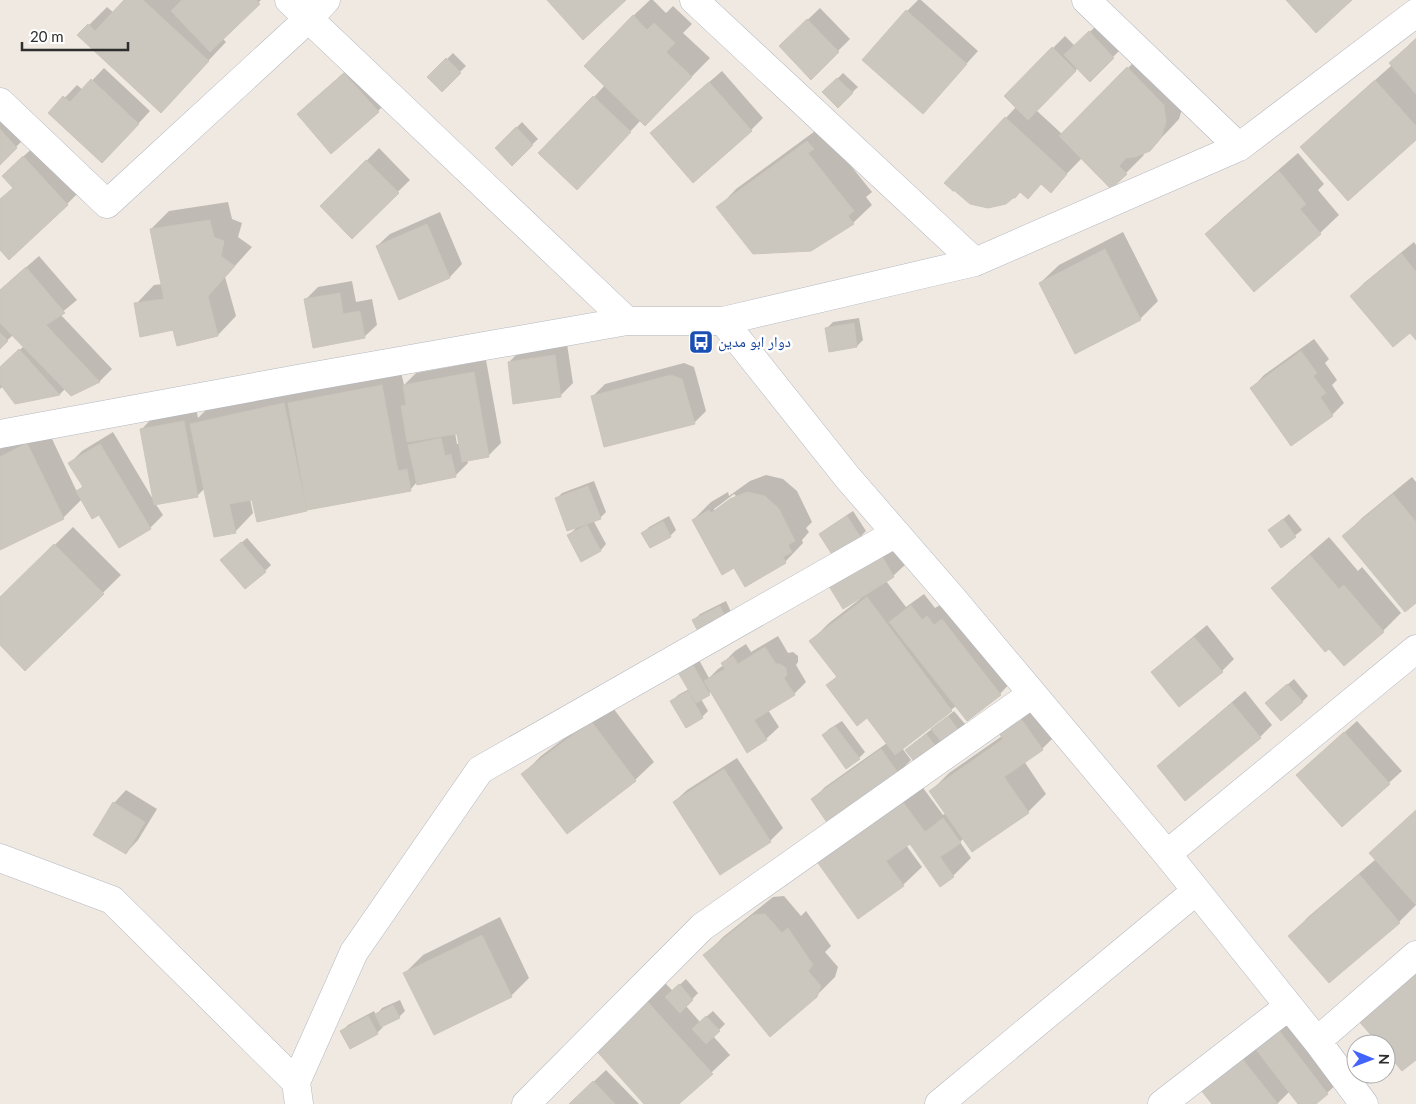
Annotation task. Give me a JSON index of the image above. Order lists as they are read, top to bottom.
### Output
{
  "places": {
    "bus stop": ["دوار ابو مدين"]
  },
  "scale_bar": "20 m",
  "north": "right"
}
